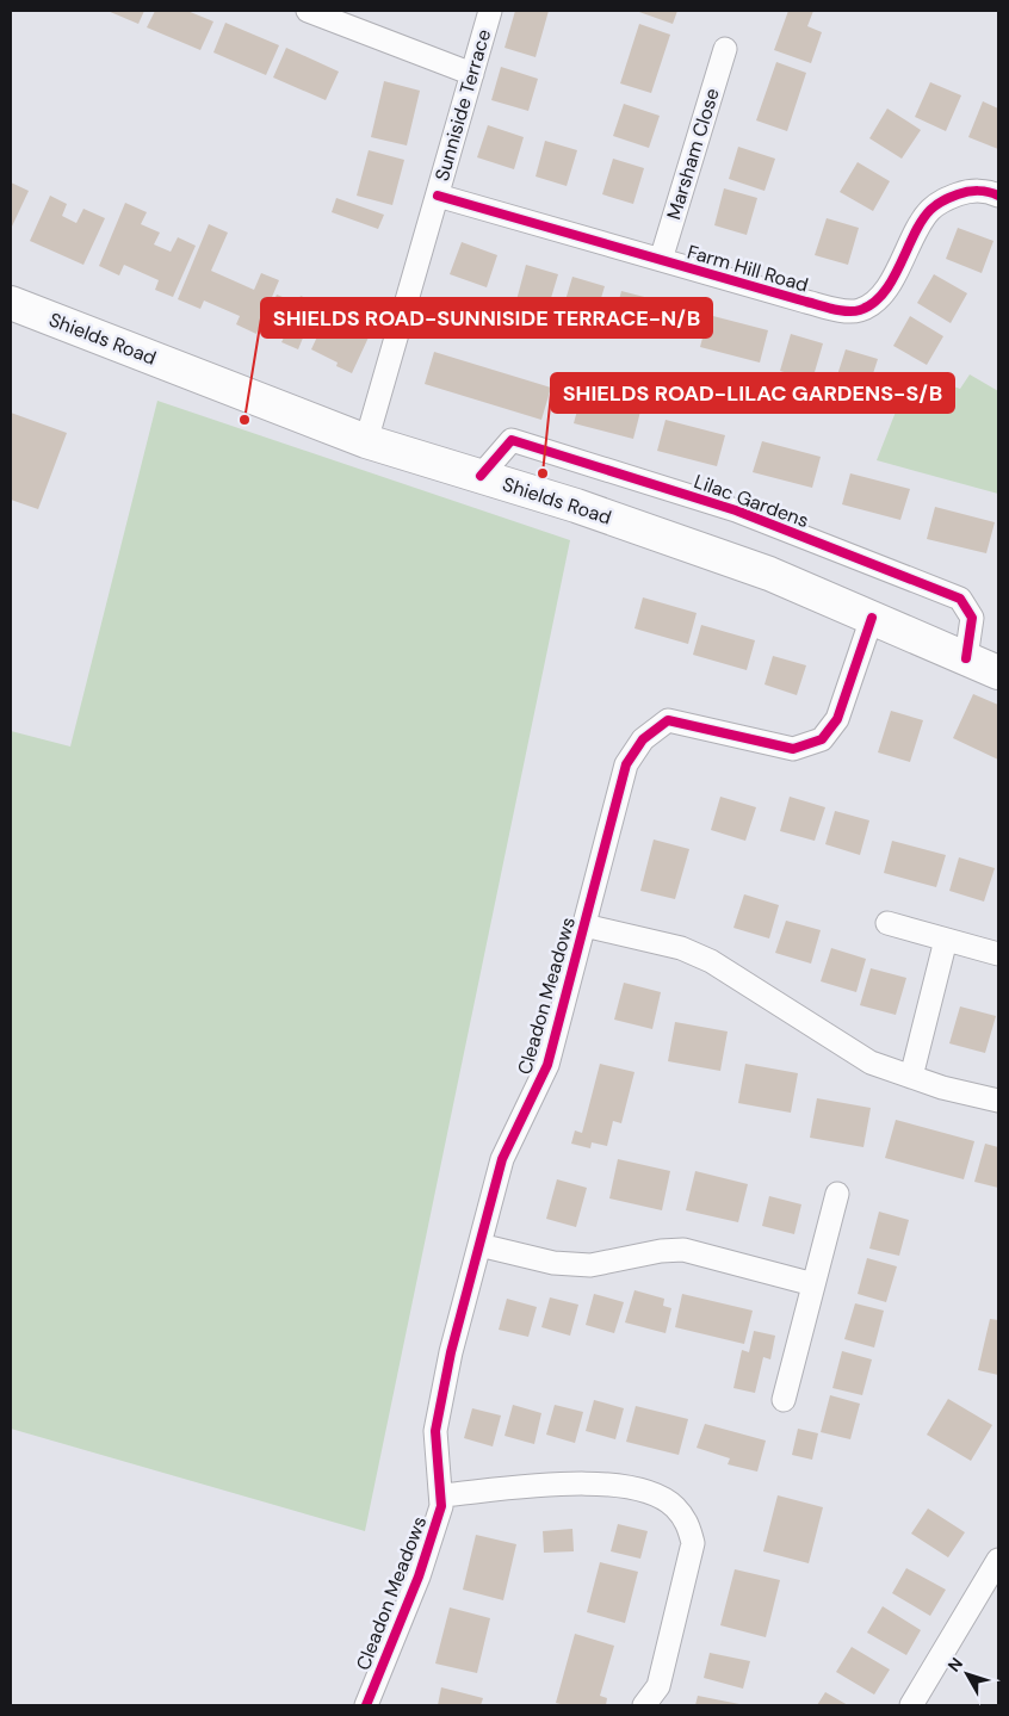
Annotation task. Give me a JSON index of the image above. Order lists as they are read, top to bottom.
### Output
{
  "streets": {
    "highway": ["Shields Road"],
    "street": [
      "Sunniside Terrace",
      "Marsham Close",
      "Farm Hill Road",
      "Lilac Gardens",
      "Cleadon Meadows"
    ]
  },
  "crossings": [
    ["Sunniside Terrace", "Farm Hill Road"],
    ["Sunniside Terrace", "Shields Road"],
    ["Marsham Close", "Farm Hill Road"],
    ["Shields Road", "Lilac Gardens"],
    ["Shields Road", "Cleadon Meadows"]
  ],
  "places": ["SHIELDS ROAD-SUNNISIDE TERRACE-N/B", "SHIELDS ROAD-LILAC GARDENS-S/B"],
  "north": "top left"
}
